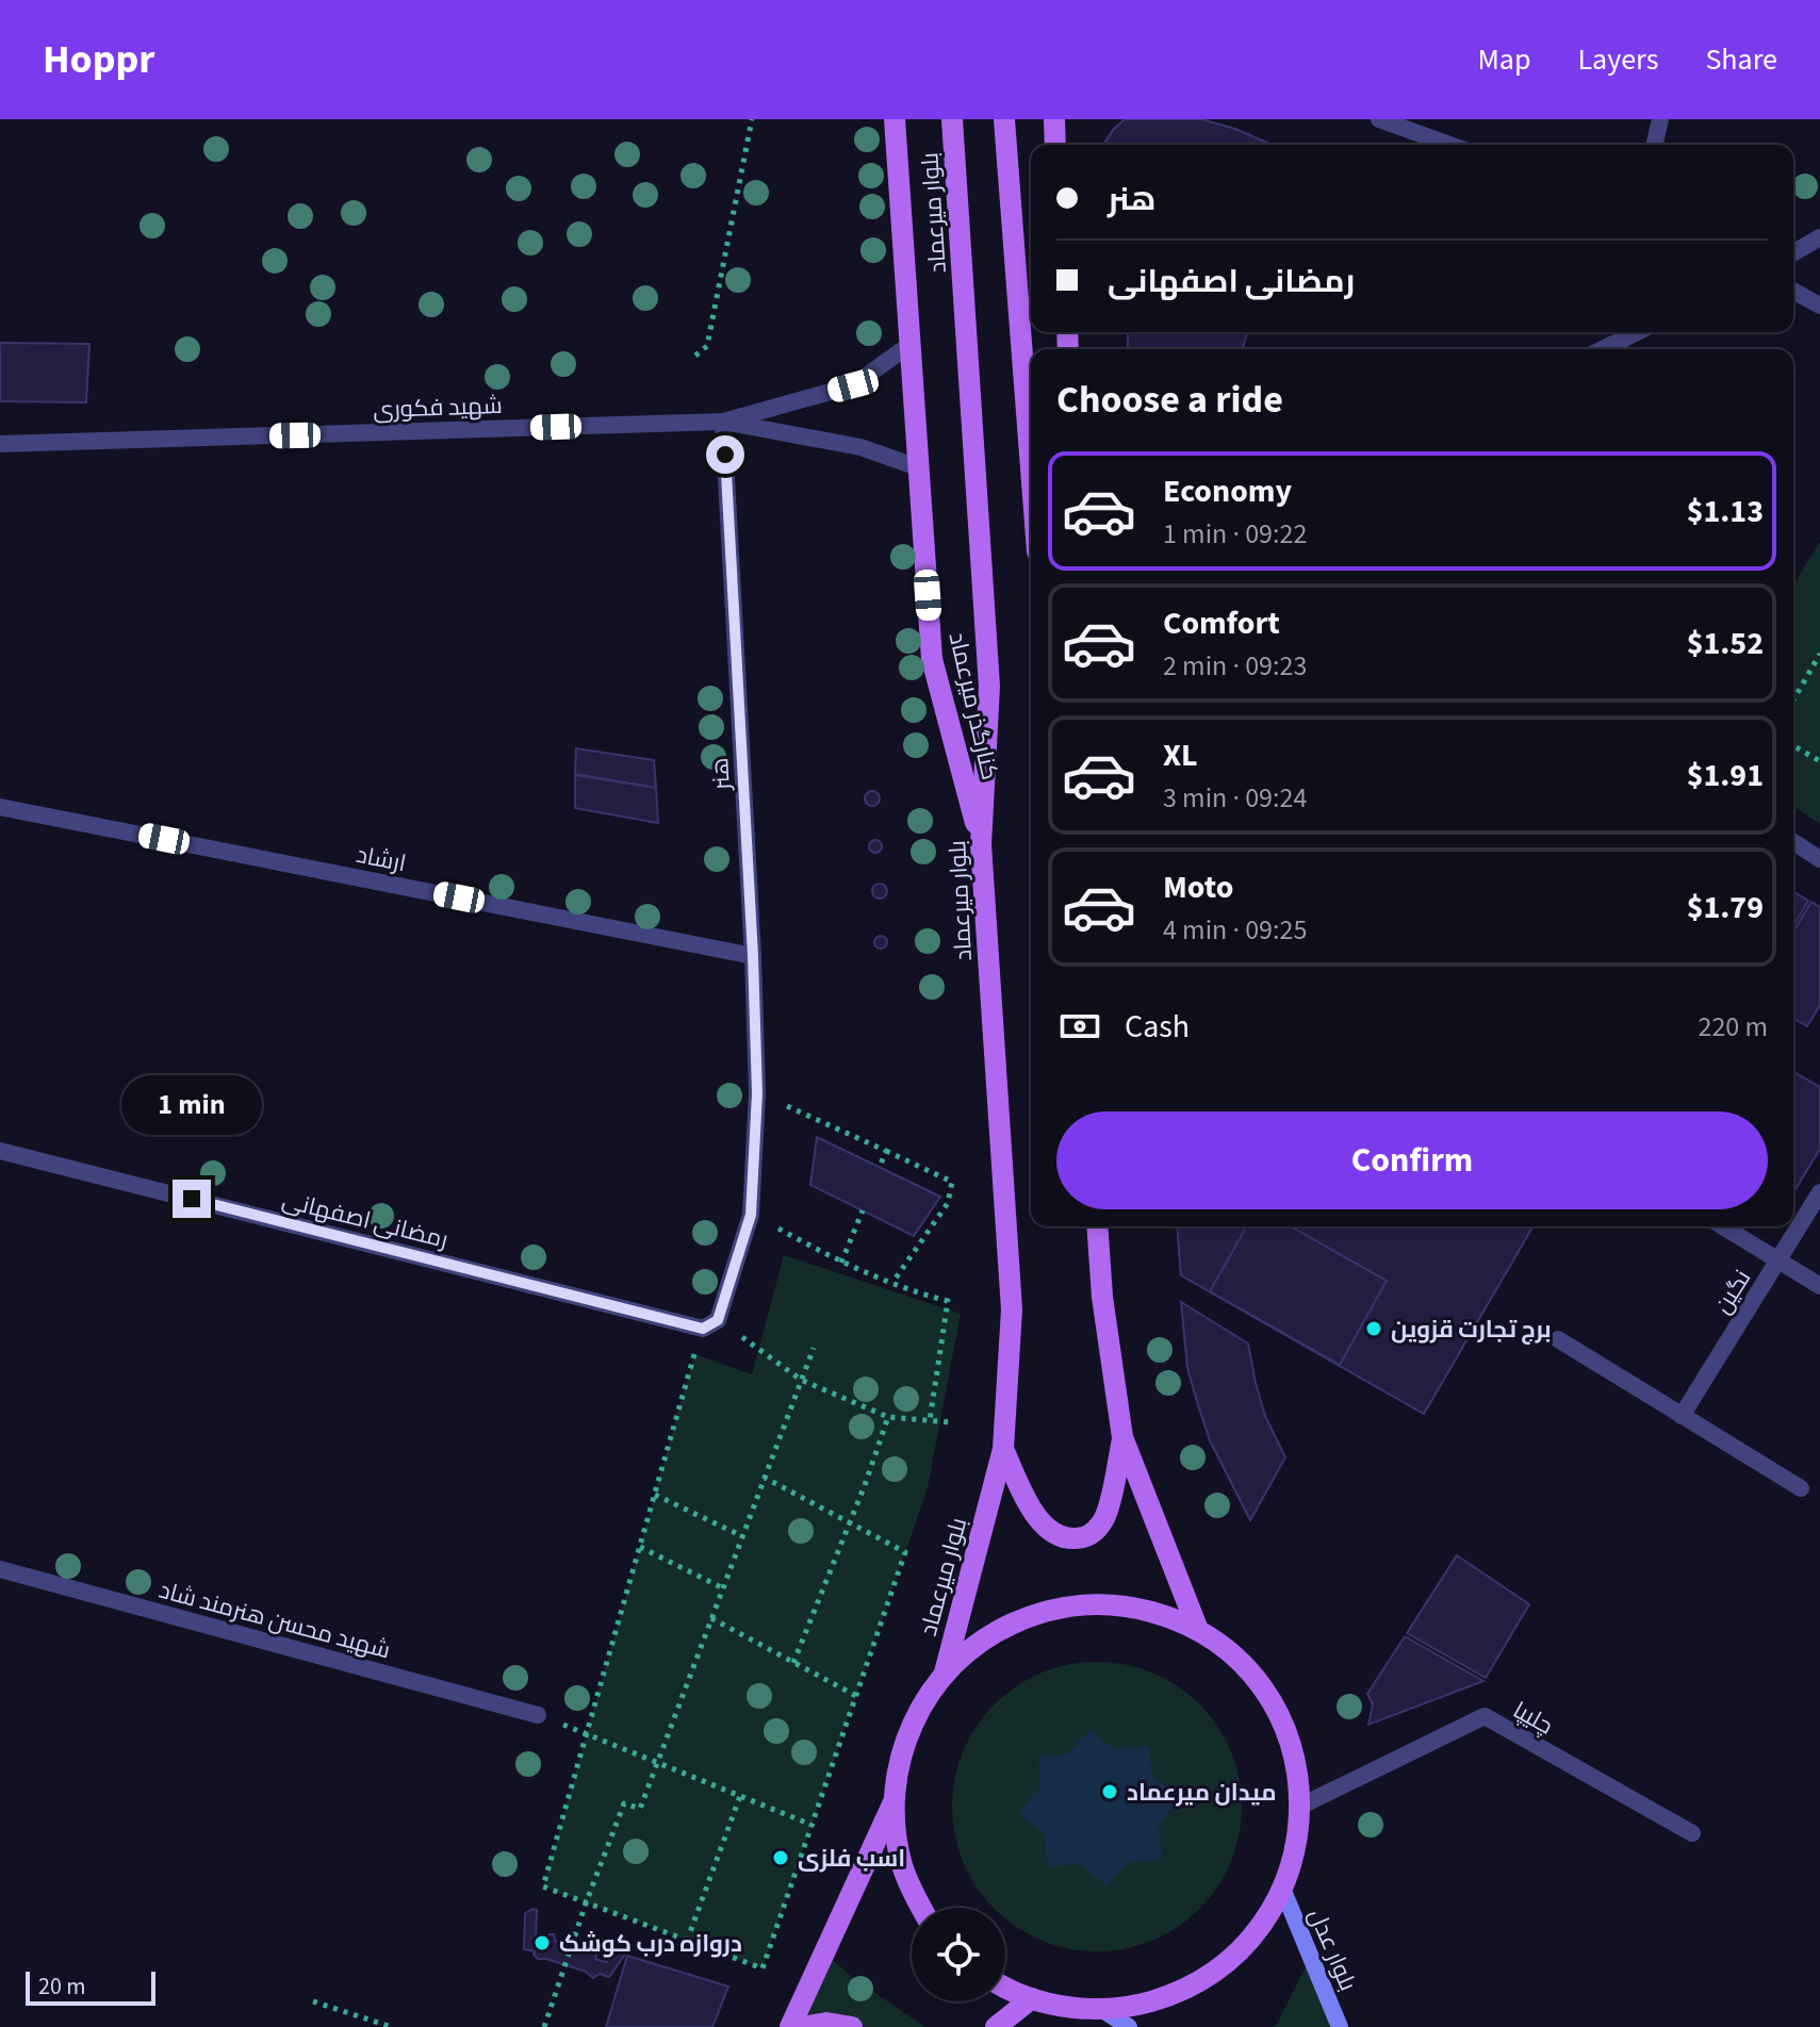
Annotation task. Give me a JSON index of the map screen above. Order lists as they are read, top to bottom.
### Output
{
  "streets": {
    "main road": ["بلوار میرعماد", "کنارگذر میرعماد", "بلوار عدل"],
    "street": [
      "شهید فکوری",
      "هنر",
      "ارشاد",
      "رمضانی اصفهانی",
      "نگین",
      "شهید محسن هنرمند شاد",
      "چلیپا"
    ]
  },
  "crossings": [
    ["بلوار میرعماد", "کنارگذر میرعماد"],
    ["شهید فکوری", "کنارگذر میرعماد"],
    ["شهید فکوری", "هنر"],
    ["هنر", "ارشاد"],
    ["هنر", "رمضانی اصفهانی"]
  ],
  "places": [
    "برج تجارت قزوین",
    "میدان میرعماد",
    "اسب فلزی",
    "دروازه درب کوشک"
  ],
  "scale_bar": "20 m",
  "page": {
    "header": "Hoppr",
    "nav": ["Map", "Layers", "Share"],
    "banner": ["هنر", "رمضانی اصفهانی"],
    "heading": "Choose a ride",
    "list": [
      {
        "name": "Economy",
        "note": "1 min · 09:22",
        "value": "$1.13"
      },
      {
        "name": "Comfort",
        "note": "2 min · 09:23",
        "value": "$1.52"
      },
      {
        "name": "XL",
        "note": "3 min · 09:24",
        "value": "$1.91"
      },
      {
        "name": "Moto",
        "note": "4 min · 09:25",
        "value": "$1.79"
      }
    ],
    "pay": ["Cash", "220 m"],
    "bubble": "1 min",
    "buttons": "Confirm",
    "scale": "20 m"
  }
}
